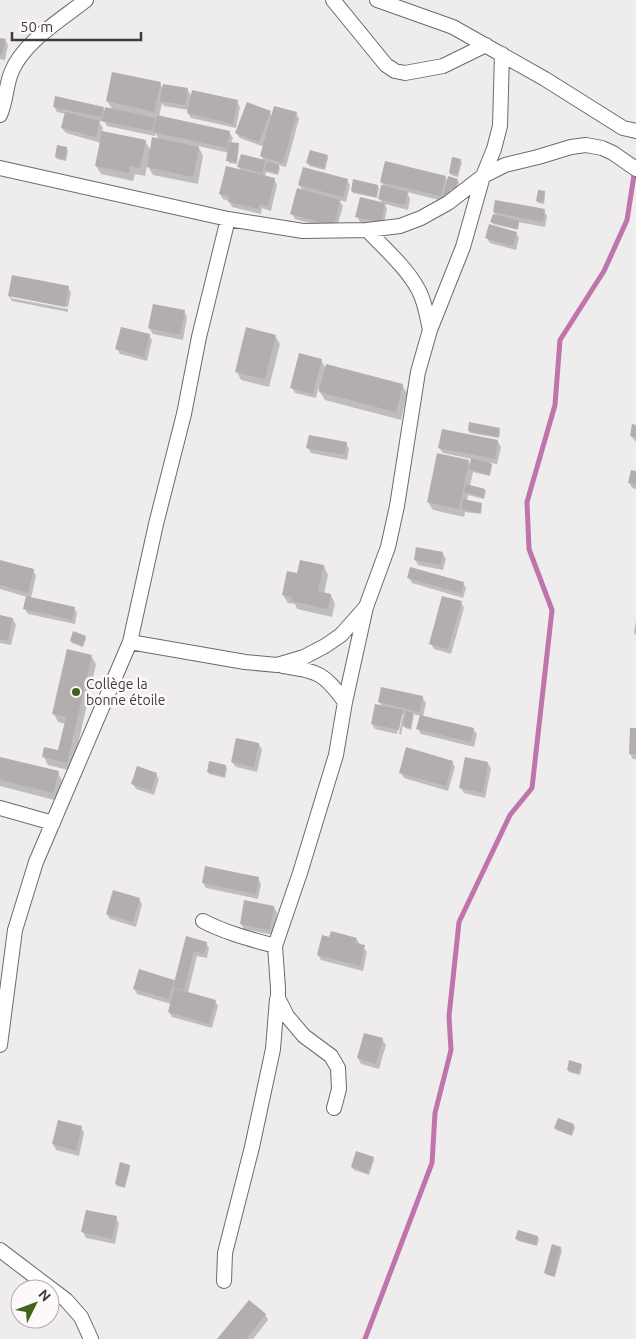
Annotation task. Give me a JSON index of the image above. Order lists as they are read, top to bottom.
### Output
{
  "places": ["Collège la bonne étoile"],
  "scale_bar": "50 m",
  "north": "top right"
}
